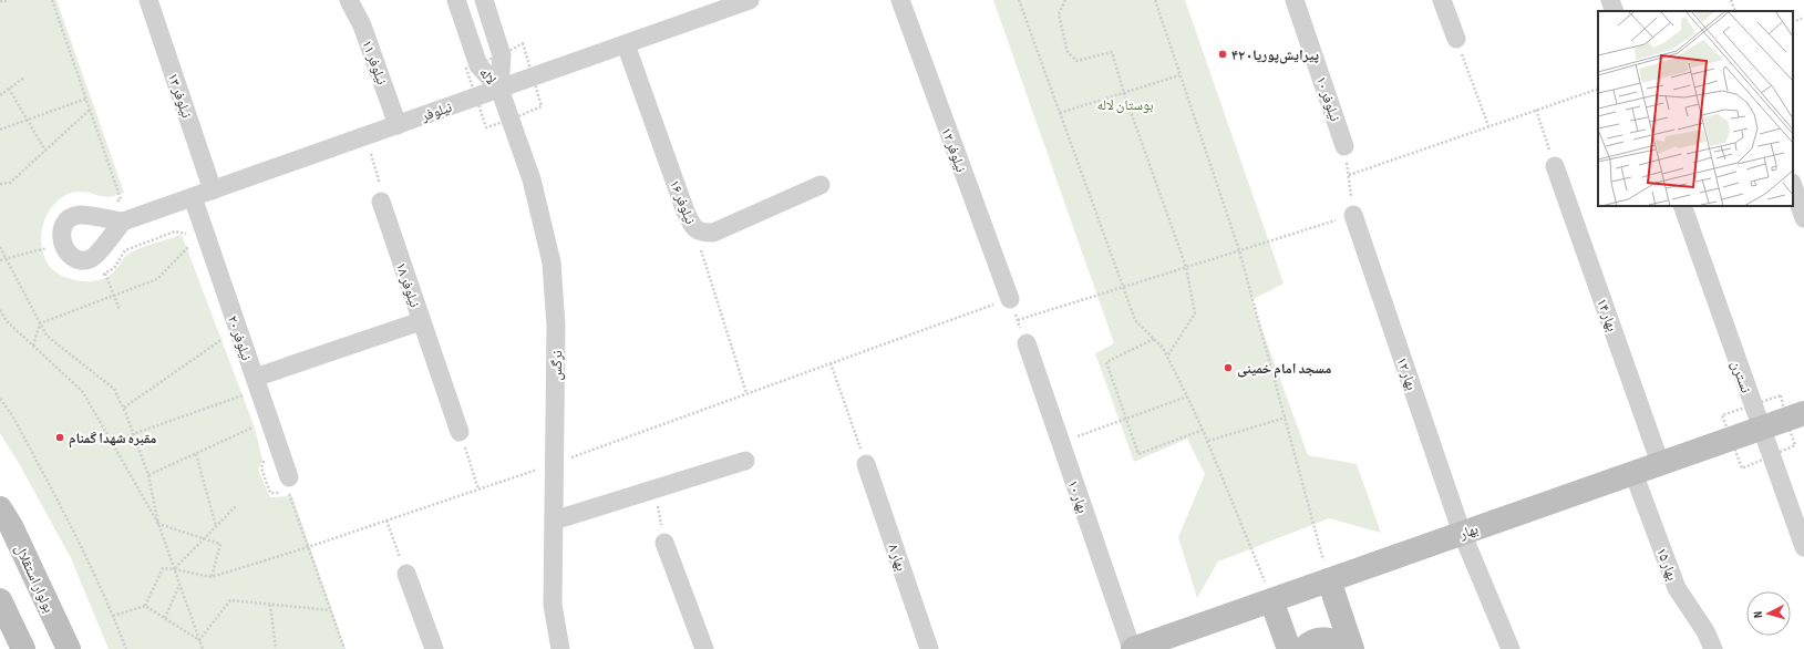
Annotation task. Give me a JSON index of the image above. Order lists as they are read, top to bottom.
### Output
{
  "streets": {
    "street": [
      "نیلوفر ۱۱",
      "لاله",
      "نیلوفر ۱۳",
      "نیلوفر ۱۰",
      "نیلوفر",
      "نیلوفر ۱۲",
      "نیلوفر ۱۶",
      "نیلوفر ۱۸",
      "بهار ۱۴",
      "نیلوفر ۲۰",
      "نرگس",
      "بهار ۱۲",
      "نسترن",
      "بهار ۱۰",
      "بهار",
      "بهار ۸",
      "بهار ۱۵",
      "بولوار استقلال"
    ]
  },
  "crossings": [
    ["نیلوفر ۱۱", "نیلوفر"],
    ["لاله", "نیلوفر"],
    ["لاله", "نرگس"],
    ["نیلوفر ۱۳", "نیلوفر"],
    ["نیلوفر", "نیلوفر ۱۶"],
    ["نیلوفر", "نیلوفر ۲۰"],
    ["نیلوفر", "نرگس"],
    ["بهار ۱۴", "بهار"],
    ["بهار ۱۲", "بهار"],
    ["نسترن", "بهار"],
    ["بهار ۱۰", "بهار"],
    ["بهار", "بهار ۱۵"]
  ],
  "parks": ["بوستان لاله"],
  "places": ["پیرایش‌پوریا۴۲۰", "مسجد امام خمینی", "مقبره شهدا گمنام"],
  "north": "left"
}
